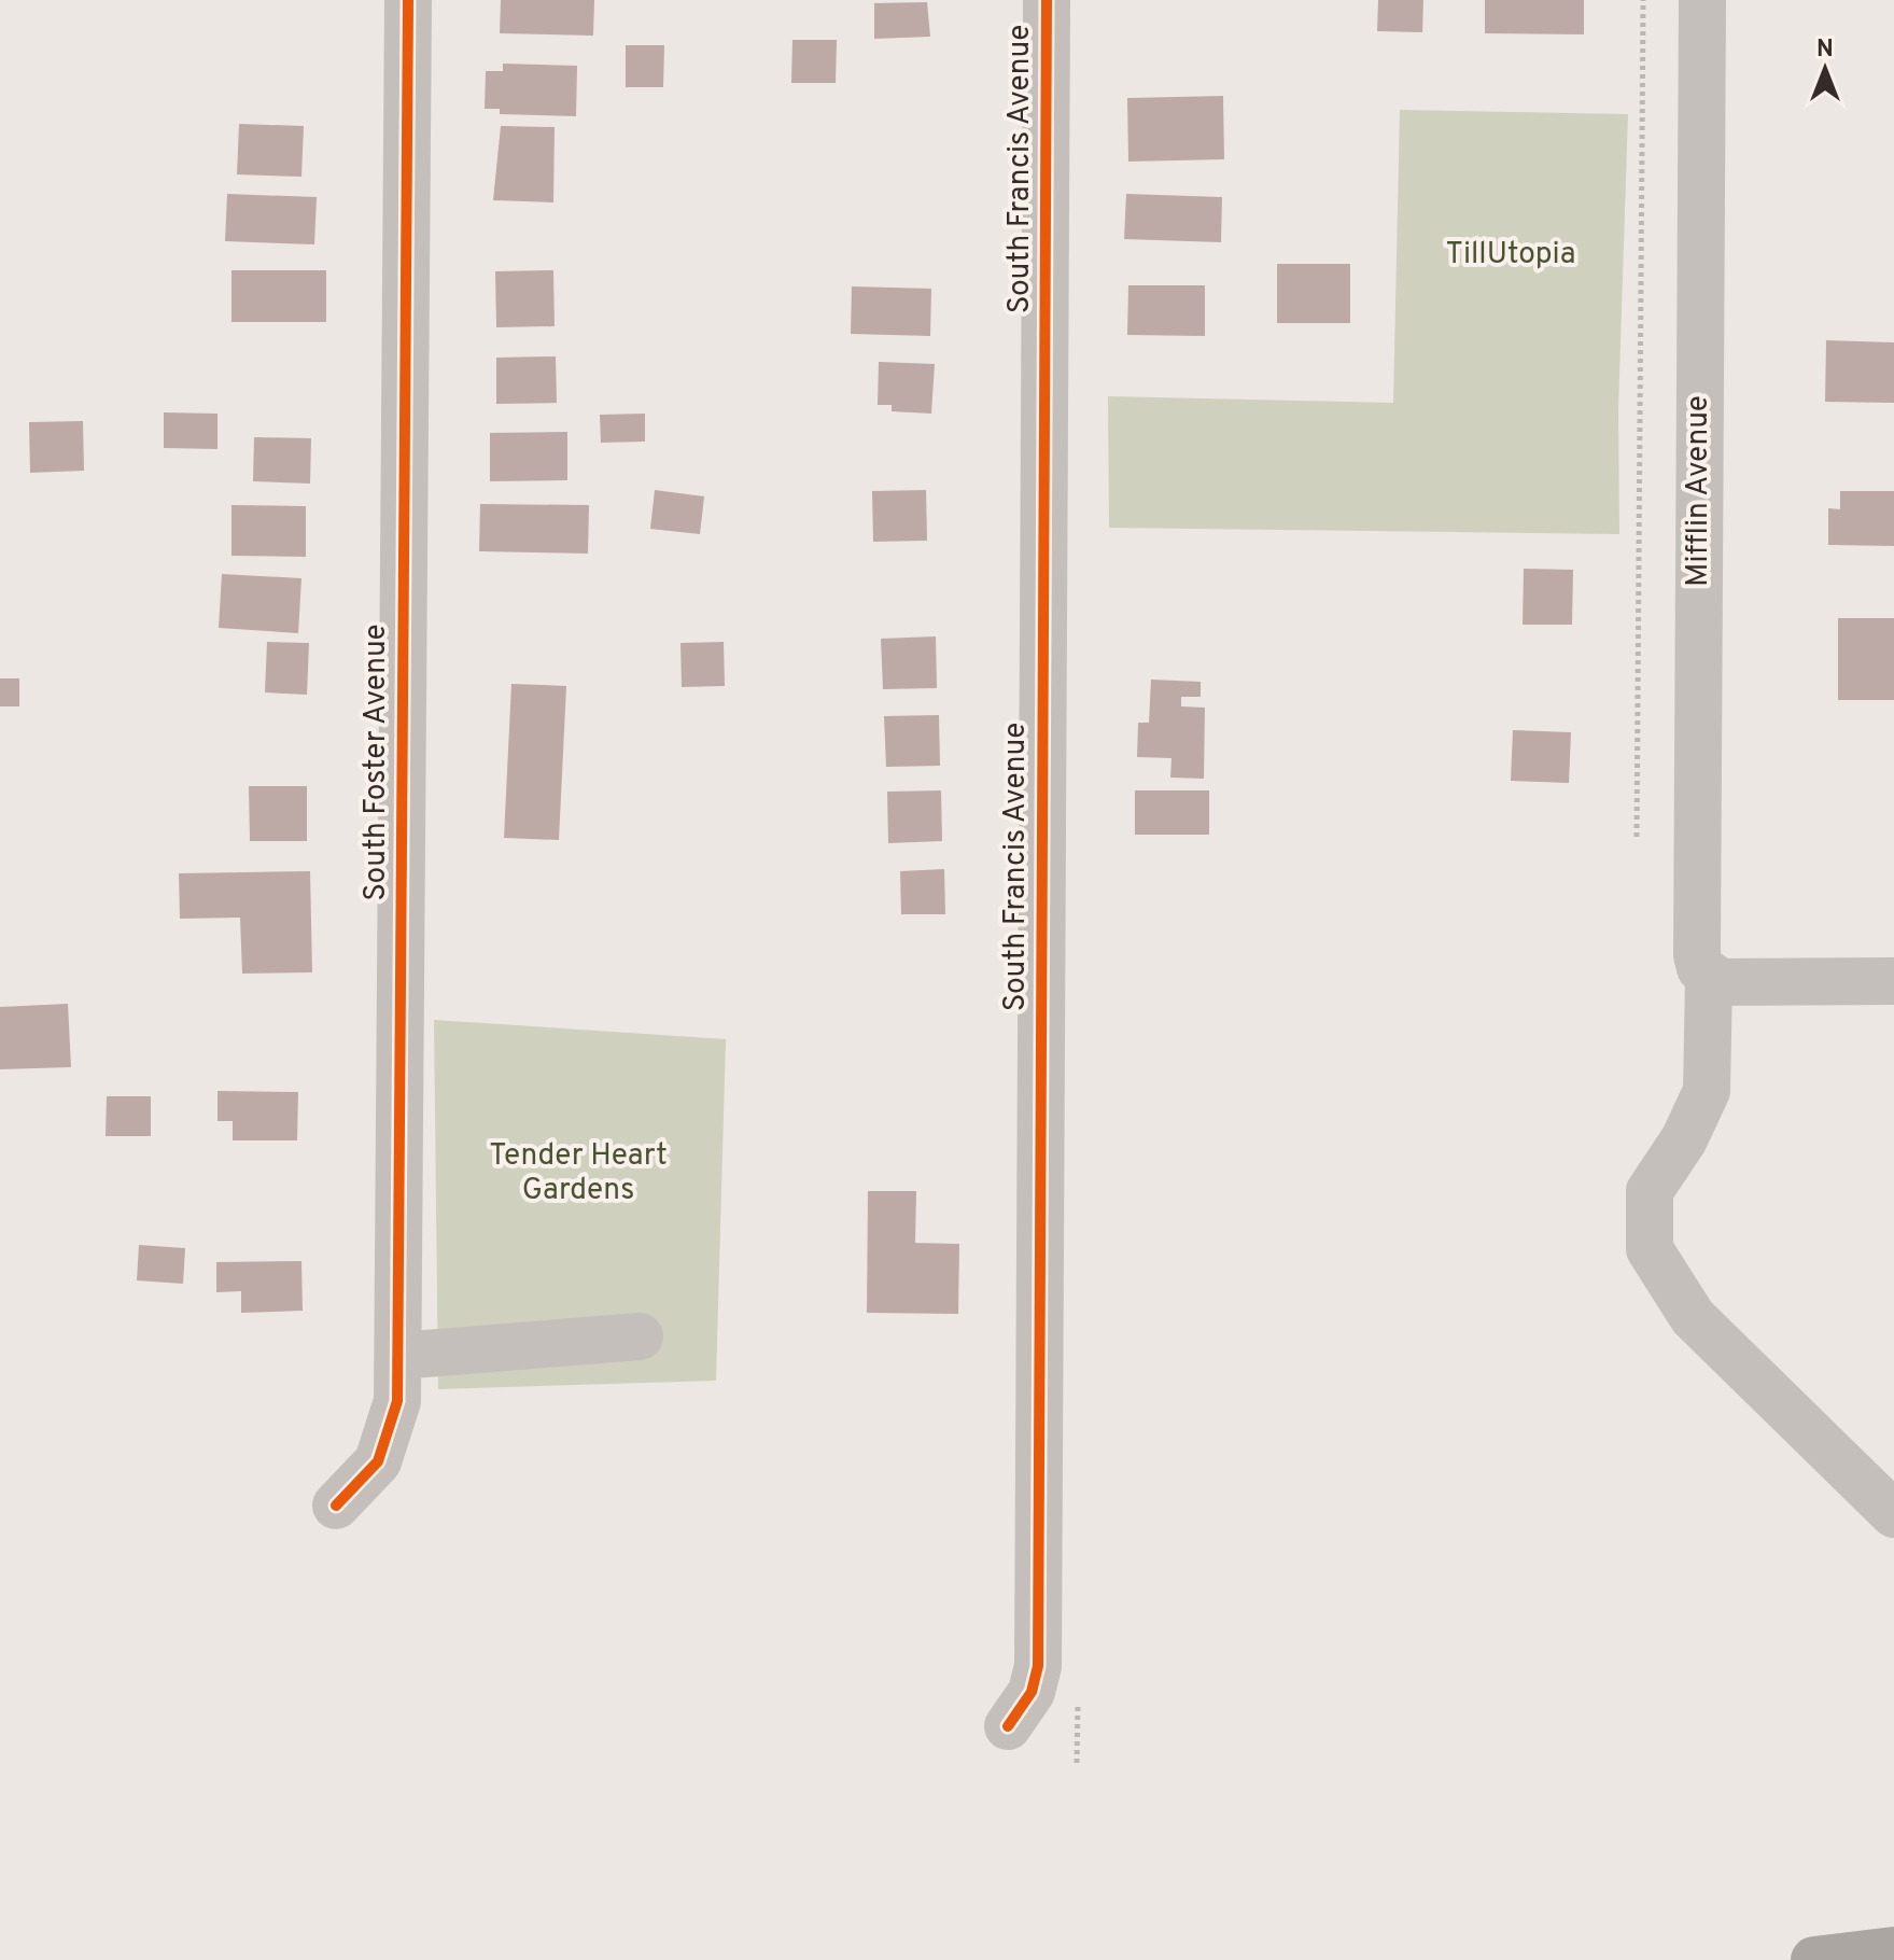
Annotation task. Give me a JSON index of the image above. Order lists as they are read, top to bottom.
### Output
{
  "streets": {
    "street": ["South Francis Avenue", "Mifflin Avenue", "South Foster Avenue"]
  },
  "parks": ["TillUtopia", "Tender Heart Gardens"],
  "north": "top"
}
